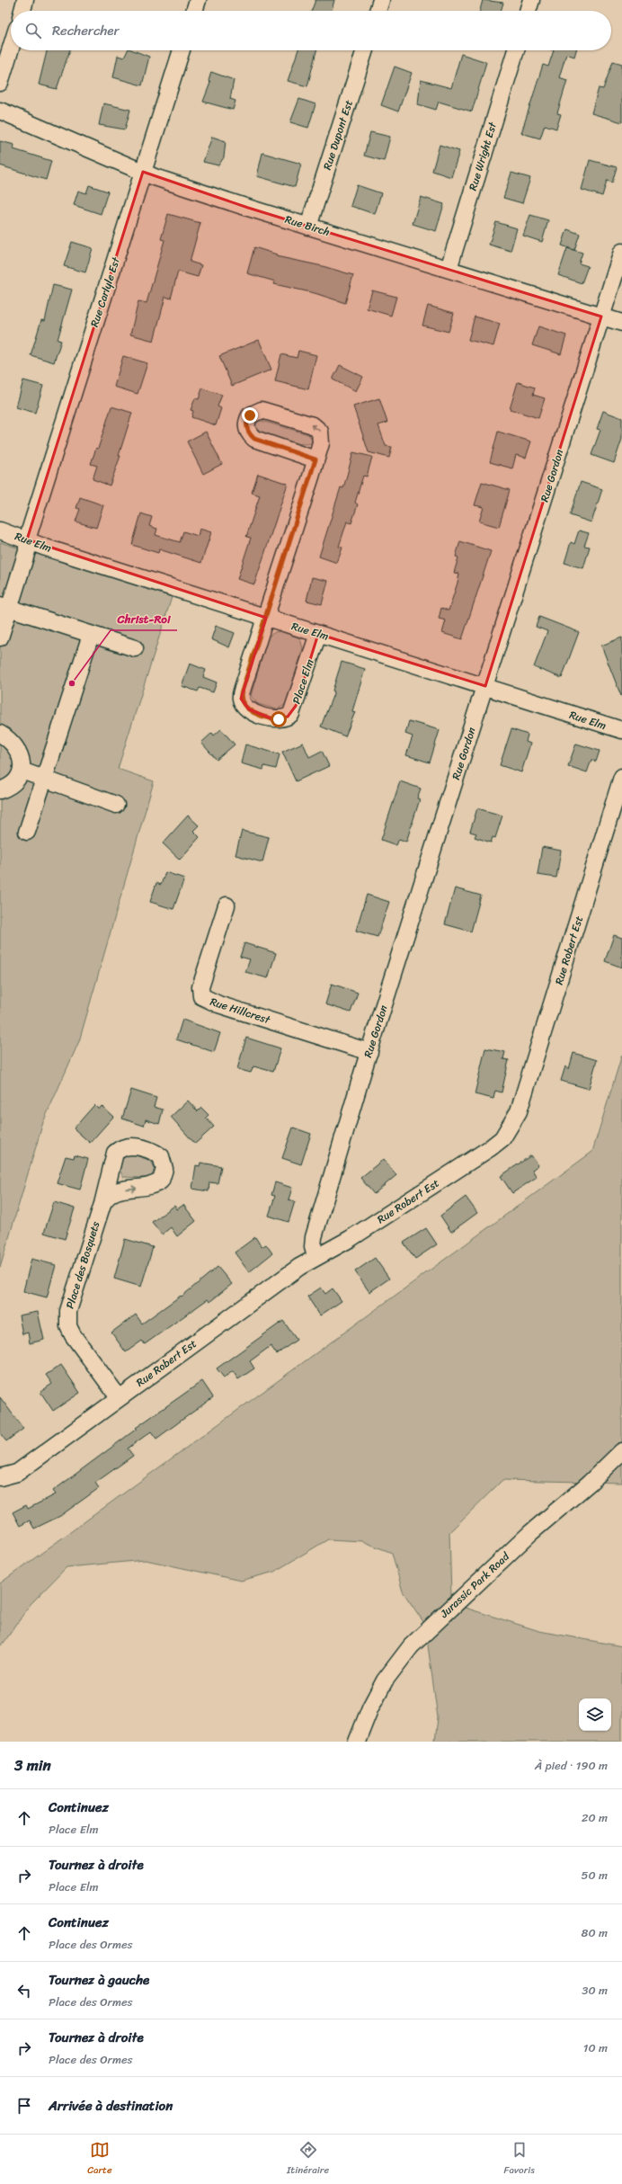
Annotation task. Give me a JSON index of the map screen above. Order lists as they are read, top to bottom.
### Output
{
  "streets": {
    "street": [
      "Rue Dupont Est",
      "Rue Wright Est",
      "Rue Birch",
      "Rue Carlyle Est",
      "Rue Gordon",
      "Rue Elm",
      "Place Elm",
      "Rue Robert Est",
      "Rue Hillcrest",
      "Place des Bosquets",
      "Jurassic Park Road"
    ]
  },
  "crossings": [
    ["Rue Dupont Est", "Rue Birch"],
    ["Rue Wright Est", "Rue Birch"],
    ["Rue Birch", "Rue Carlyle Est"],
    ["Rue Birch", "Rue Gordon"],
    ["Rue Carlyle Est", "Rue Elm"],
    ["Rue Gordon", "Rue Elm"],
    ["Rue Gordon", "Rue Robert Est"],
    ["Rue Gordon", "Rue Hillcrest"],
    ["Rue Elm", "Place Elm"],
    ["Rue Robert Est", "Place des Bosquets"]
  ],
  "places": ["Christ-Roi"],
  "page": {
    "search": "Rechercher",
    "heading": ["3 min", "À pied · 190 m"],
    "list": [
      ["Continuez", "Place Elm", "20 m"],
      ["Tournez à droite", "Place Elm", "50 m"],
      ["Continuez", "Place des Ormes", "80 m"],
      ["Tournez à gauche", "Place des Ormes", "30 m"],
      ["Tournez à droite", "Place des Ormes", "10 m"],
      "Arrivée à destination"
    ],
    "nav": ["Carte", "Itinéraire", "Favoris"]
  }
}
